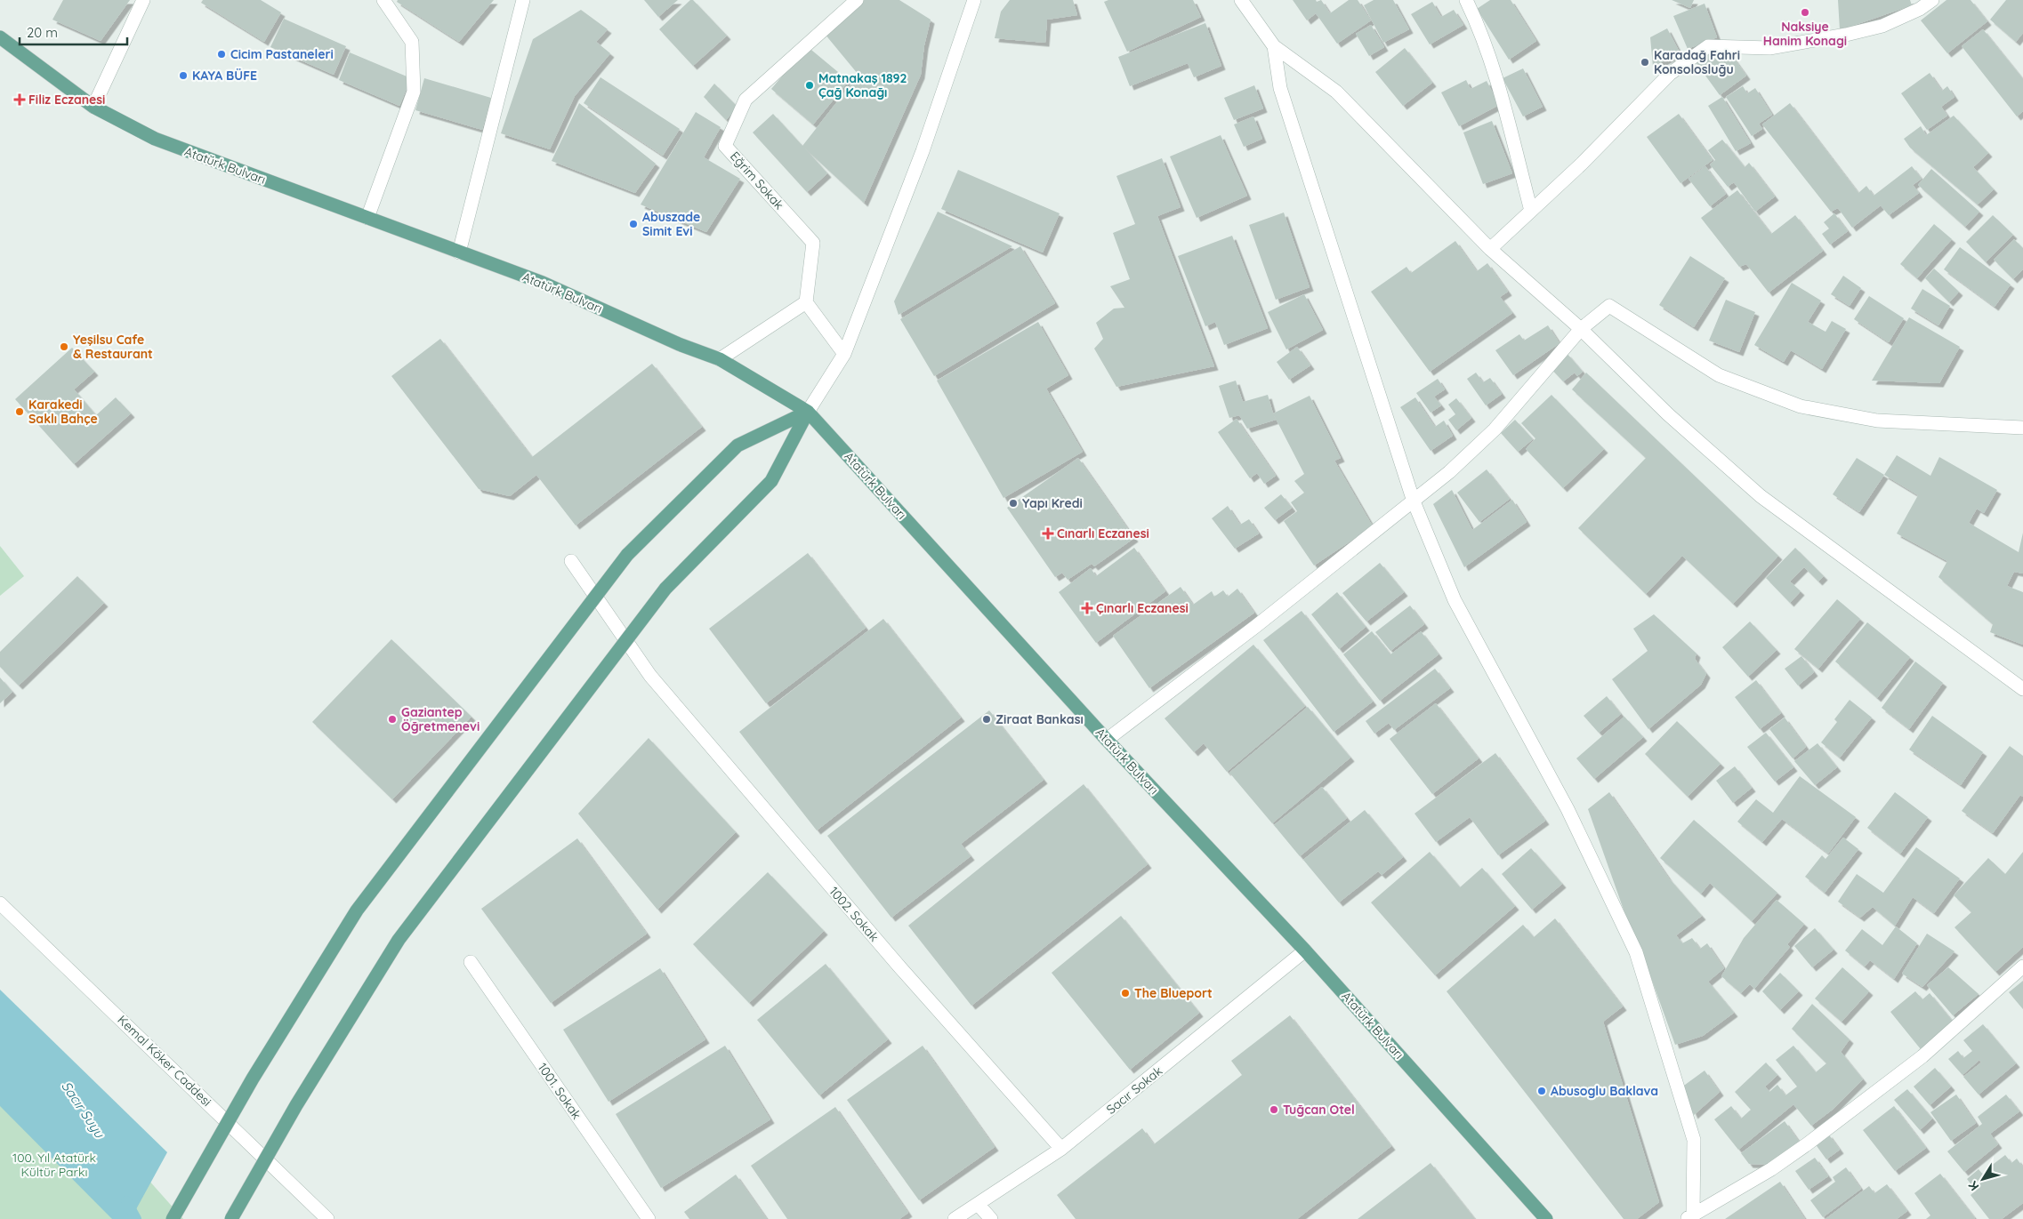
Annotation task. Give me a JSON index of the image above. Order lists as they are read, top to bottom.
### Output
{
  "streets": {
    "main road": ["Atatürk Bulvarı"],
    "street": [
      "Eğrim Sokak",
      "1002. Sokak",
      "Kemal Köker Caddesi",
      "Sacır Sokak",
      "1001. Sokak"
    ]
  },
  "crossings": [
    ["Atatürk Bulvarı", "Sacır Sokak"],
    ["1002. Sokak", "Sacır Sokak"]
  ],
  "water": ["Sacır Suyu"],
  "parks": ["100. Yıl Atatürk Kültür Parkı"],
  "places": {
    "other": [
      "Naksiye Hanim Konagi",
      "Cicim Pastaneleri",
      "Karadağ Fahri Konsolosluğu",
      "KAYA BÜFE",
      "Matnakaş 1892 Çağ Konağı",
      "Abuszade Simit Evi",
      "Yeşilsu Cafe & Restaurant",
      "Karakedi Saklı Bahçe",
      "Yapı Kredi",
      "Gaziantep Öğretmenevi",
      "Ziraat Bankası",
      "The Blueport",
      "Abusoglu Baklava",
      "Tuğcan Otel"
    ],
    "health": ["Filiz Eczanesi", "Cınarlı Eczanesi", "Çınarlı Eczanesi"]
  },
  "scale_bar": "20 m",
  "north": "bottom left"
}
